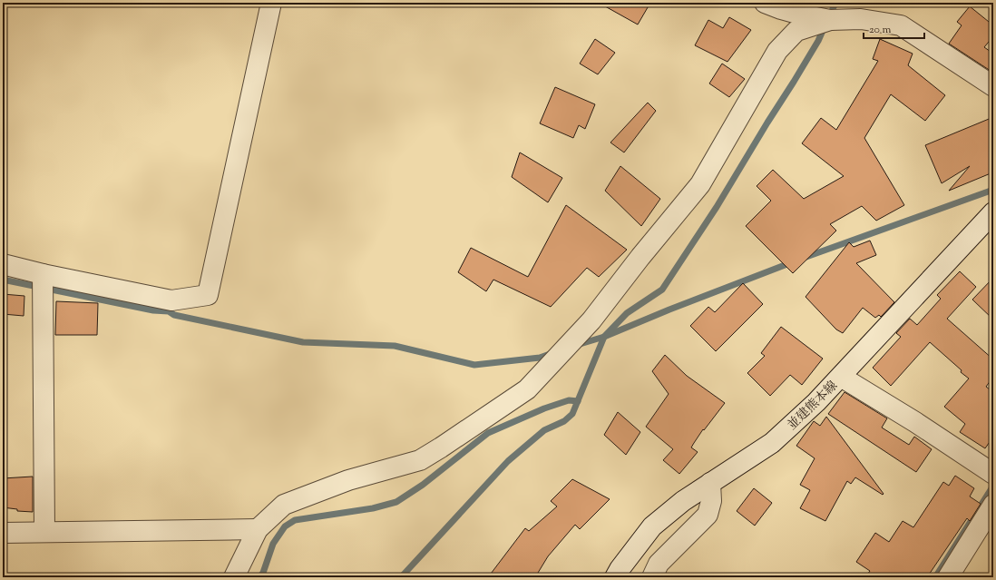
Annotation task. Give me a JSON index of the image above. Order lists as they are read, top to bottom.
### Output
{
  "streets": {
    "street": ["並建熊本線"]
  },
  "scale_bar": "20 m"
}
